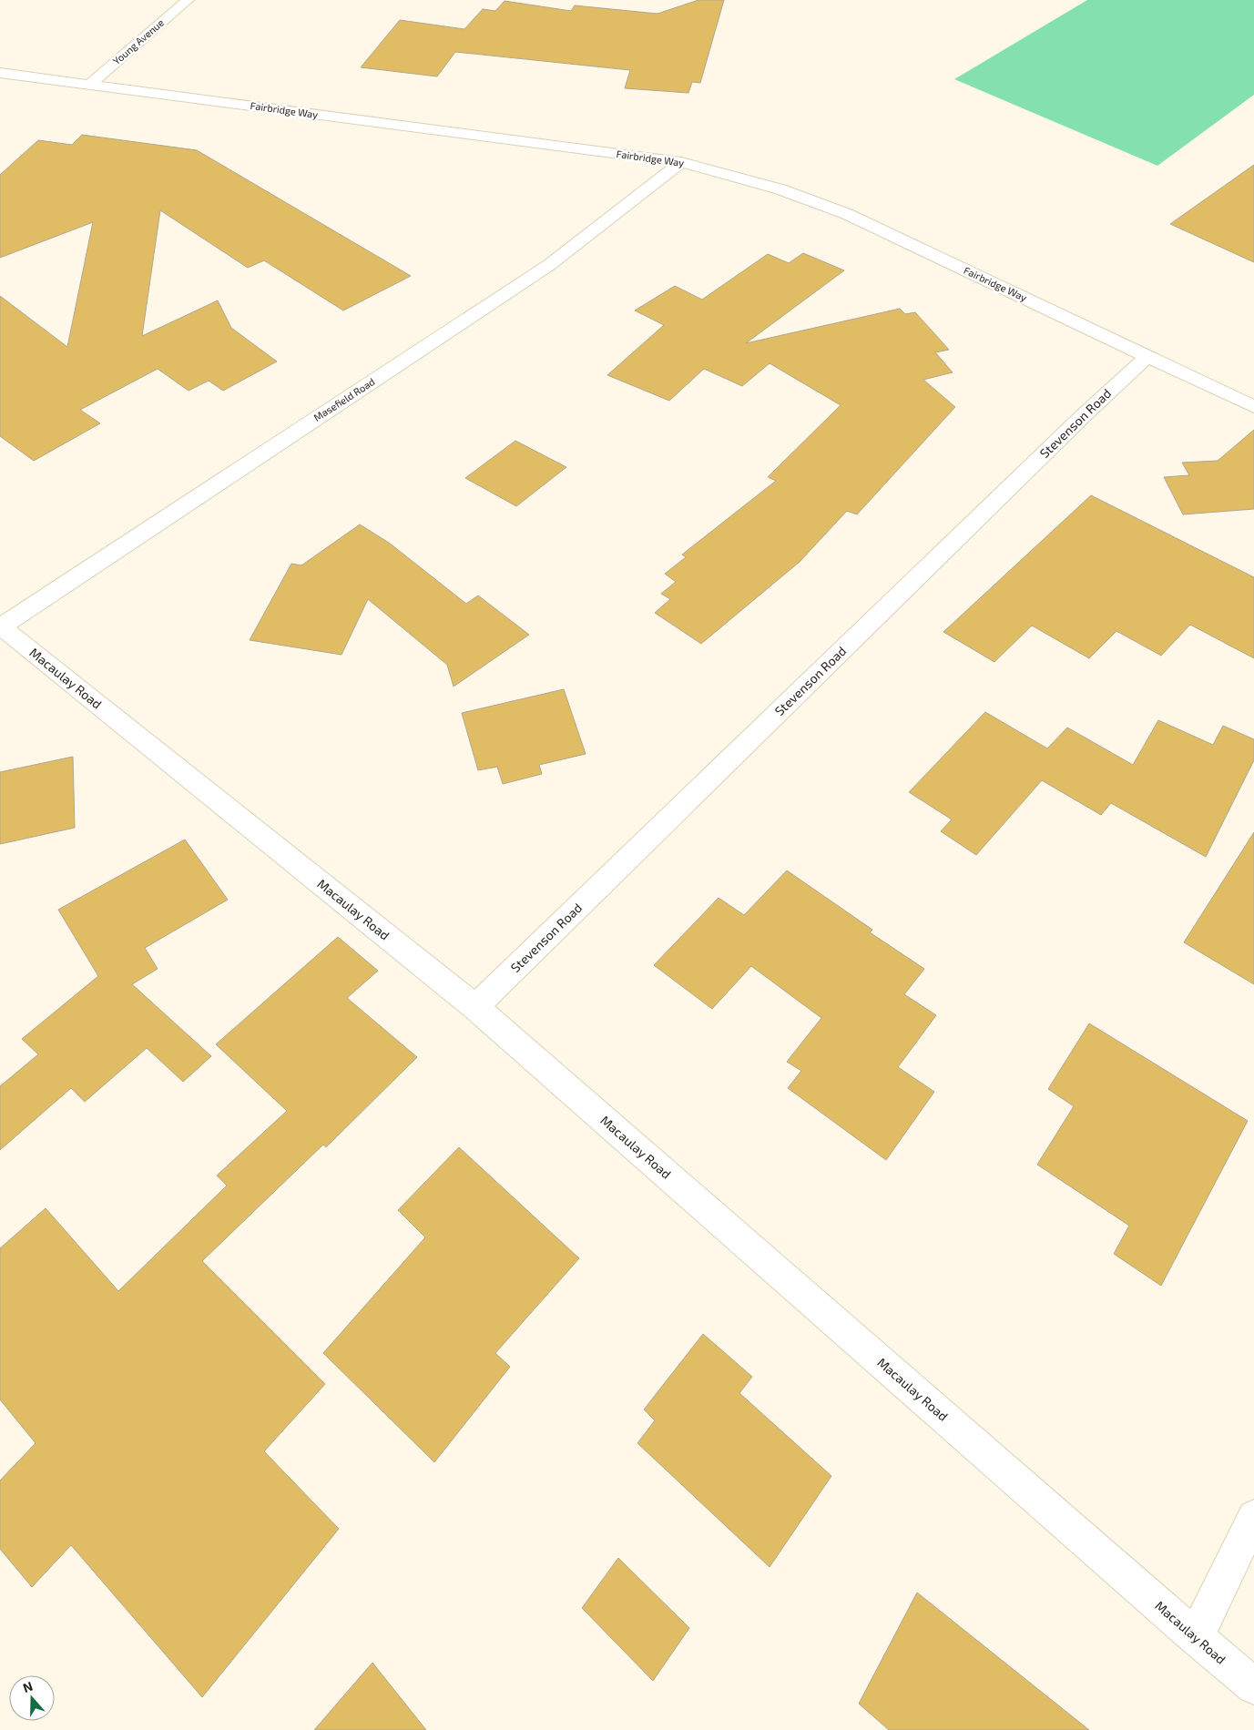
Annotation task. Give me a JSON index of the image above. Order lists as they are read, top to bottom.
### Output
{
  "streets": {
    "street": [
      "Young Avenue",
      "Fairbridge Way",
      "Masefield Road",
      "Stevenson Road",
      "Macaulay Road"
    ]
  },
  "crossings": [
    ["Young Avenue", "Fairbridge Way"],
    ["Fairbridge Way", "Masefield Road"],
    ["Fairbridge Way", "Stevenson Road"],
    ["Masefield Road", "Macaulay Road"],
    ["Stevenson Road", "Macaulay Road"]
  ],
  "north": "top"
}
